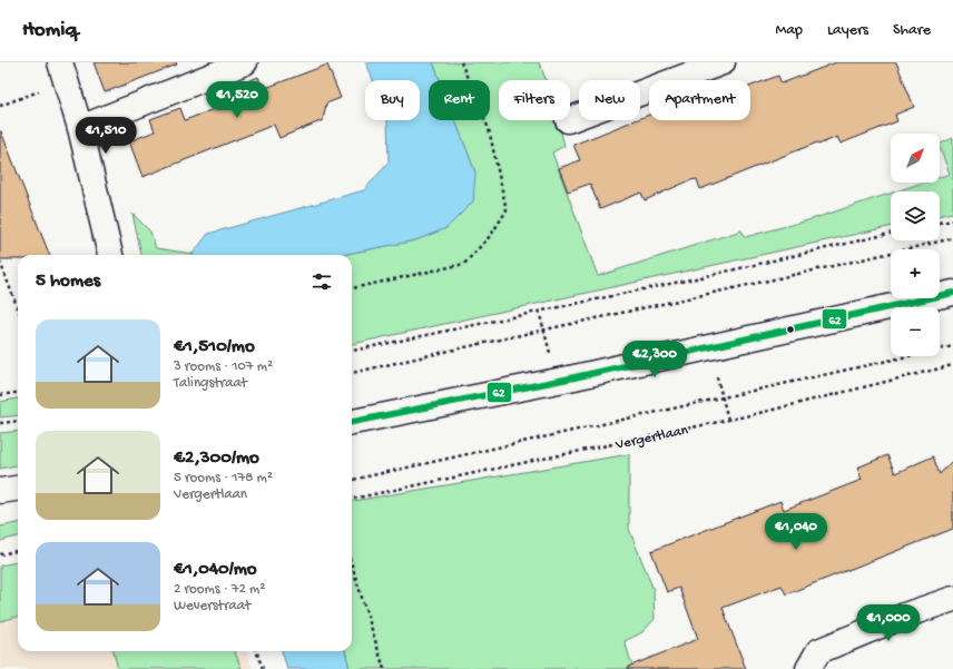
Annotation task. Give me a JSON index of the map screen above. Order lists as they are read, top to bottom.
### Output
{
  "streets": {
    "path": ["Vergertlaan"]
  },
  "lines": ["transit line 62"],
  "north": "top right",
  "page": {
    "header": "Homiq",
    "nav": ["Map", "Layers", "Share"],
    "chip": [
      "Buy",
      "Rent",
      "Filters",
      "New",
      "Apartment"
    ],
    "price": [
      "€1,520",
      "€1,510",
      "€2,300",
      "€1,040",
      "€1,000"
    ],
    "map_buttons": ["+", "−"],
    "heading": "5 homes",
    "list": [
      {
        "name": "€1,510/mo",
        "note": "3 rooms · 107 m² · Talingstraat"
      },
      {
        "name": "€2,300/mo",
        "note": "5 rooms · 178 m² · Vergertlaan"
      },
      {
        "name": "€1,040/mo",
        "note": "2 rooms · 72 m² · Weverstraat"
      }
    ]
  }
}
